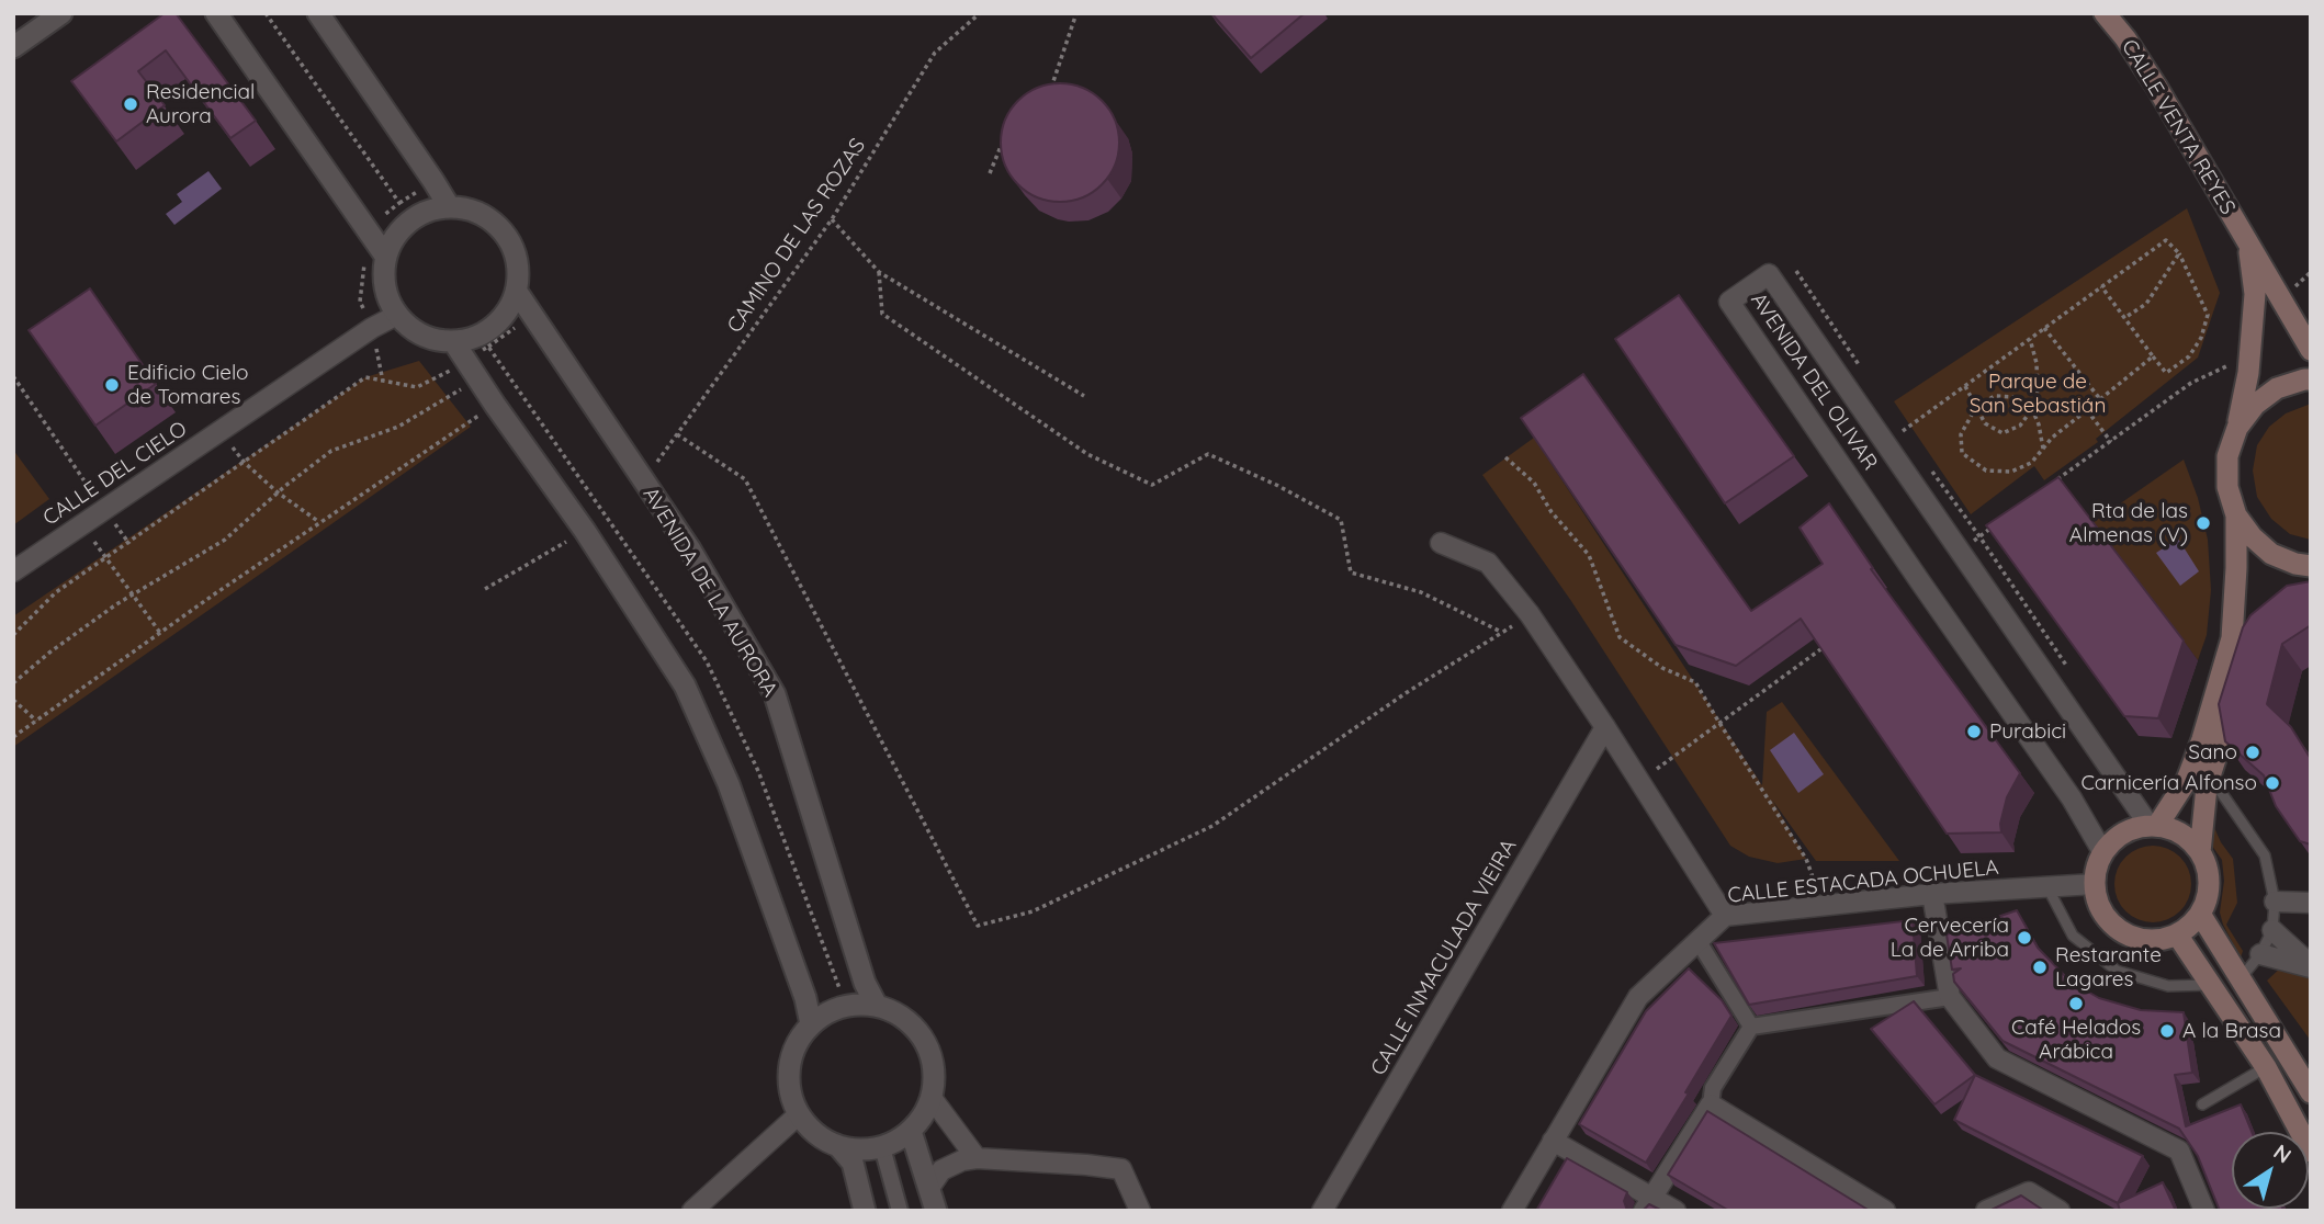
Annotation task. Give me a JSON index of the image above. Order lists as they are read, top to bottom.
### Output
{
  "streets": {
    "main road": ["CALLE VENTA REYES"],
    "street": [
      "AVENIDA DEL OLIVAR",
      "CALLE DEL CIELO",
      "AVENIDA DE LA AURORA",
      "CALLE ESTACADA OCHUELA",
      "CALLE INMACULADA VIEIRA"
    ],
    "path": ["CAMINO DE LAS ROZAS"]
  },
  "crossings": [
    ["CAMINO DE LAS ROZAS", "AVENIDA DE LA AURORA"],
    ["AVENIDA DEL OLIVAR", "CALLE ESTACADA OCHUELA"],
    ["CALLE DEL CIELO", "AVENIDA DE LA AURORA"]
  ],
  "parks": ["Parque de San Sebastián"],
  "places": [
    "Residencial Aurora",
    "Edificio Cielo de Tomares",
    "Rta de las Almenas (V)",
    "Purabici",
    "Sano",
    "Carnicería Alfonso",
    "Cervecería La de Arriba",
    "Restarante Lagares",
    "Café Helados Arábica",
    "A la Brasa"
  ],
  "north": "top right"
}
